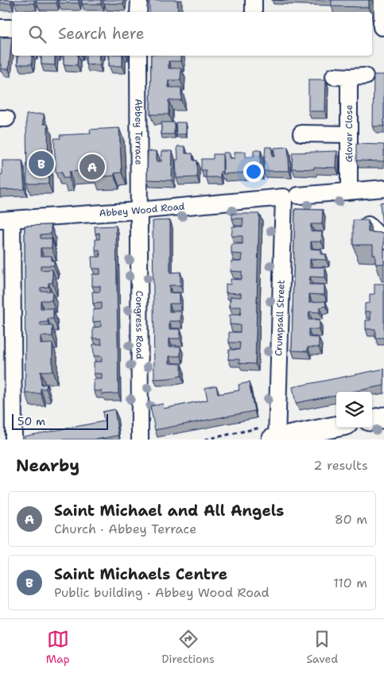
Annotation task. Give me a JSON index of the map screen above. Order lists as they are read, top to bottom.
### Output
{
  "streets": {
    "street": [
      "Abbey Terrace",
      "Glover Close",
      "Abbey Wood Road",
      "Crumpsall Street",
      "Congress Road"
    ]
  },
  "crossings": [
    ["Abbey Terrace", "Abbey Wood Road"],
    ["Abbey Terrace", "Congress Road"],
    ["Glover Close", "Abbey Wood Road"],
    ["Abbey Wood Road", "Crumpsall Street"],
    ["Abbey Wood Road", "Congress Road"]
  ],
  "scale_bar": "50 m",
  "page": {
    "search": "Search here",
    "pins": ["B", "A"],
    "scale": "50 m",
    "heading": ["Nearby", "2 results"],
    "list": [
      {
        "mark": "A",
        "name": "Saint Michael and All Angels",
        "note": "Church · Abbey Terrace",
        "value": "80 m"
      },
      {
        "mark": "B",
        "name": "Saint Michaels Centre",
        "note": "Public building · Abbey Wood Road",
        "value": "110 m"
      }
    ],
    "nav": ["Map", "Directions", "Saved"]
  }
}
